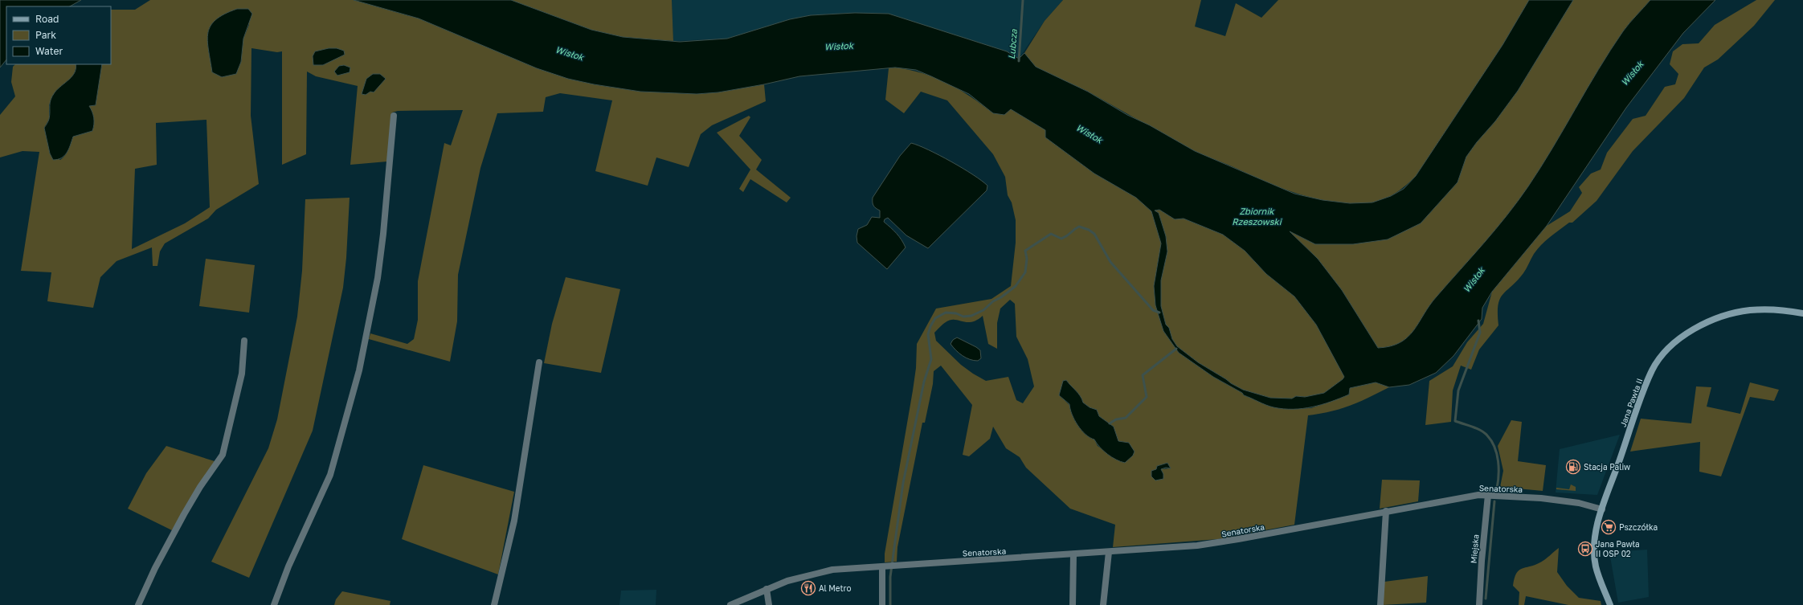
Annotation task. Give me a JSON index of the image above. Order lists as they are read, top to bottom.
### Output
{
  "streets": {
    "street": ["Jana Pawła II", "Senatorska", "Miejska"]
  },
  "crossings": [
    ["Jana Pawła II", "Senatorska"],
    ["Senatorska", "Miejska"]
  ],
  "water": ["Lubcza", "Wisłok", "Zbiornik Rzeszowski"],
  "places": {
    "fuel station": ["Stacja Paliw"],
    "supermarket": ["Pszczółka"],
    "bus stop": ["Jana Pawła II OSP 02"],
    "restaurant": ["Al Metro"]
  },
  "legend": ["Road", "Park", "Water"]
}
